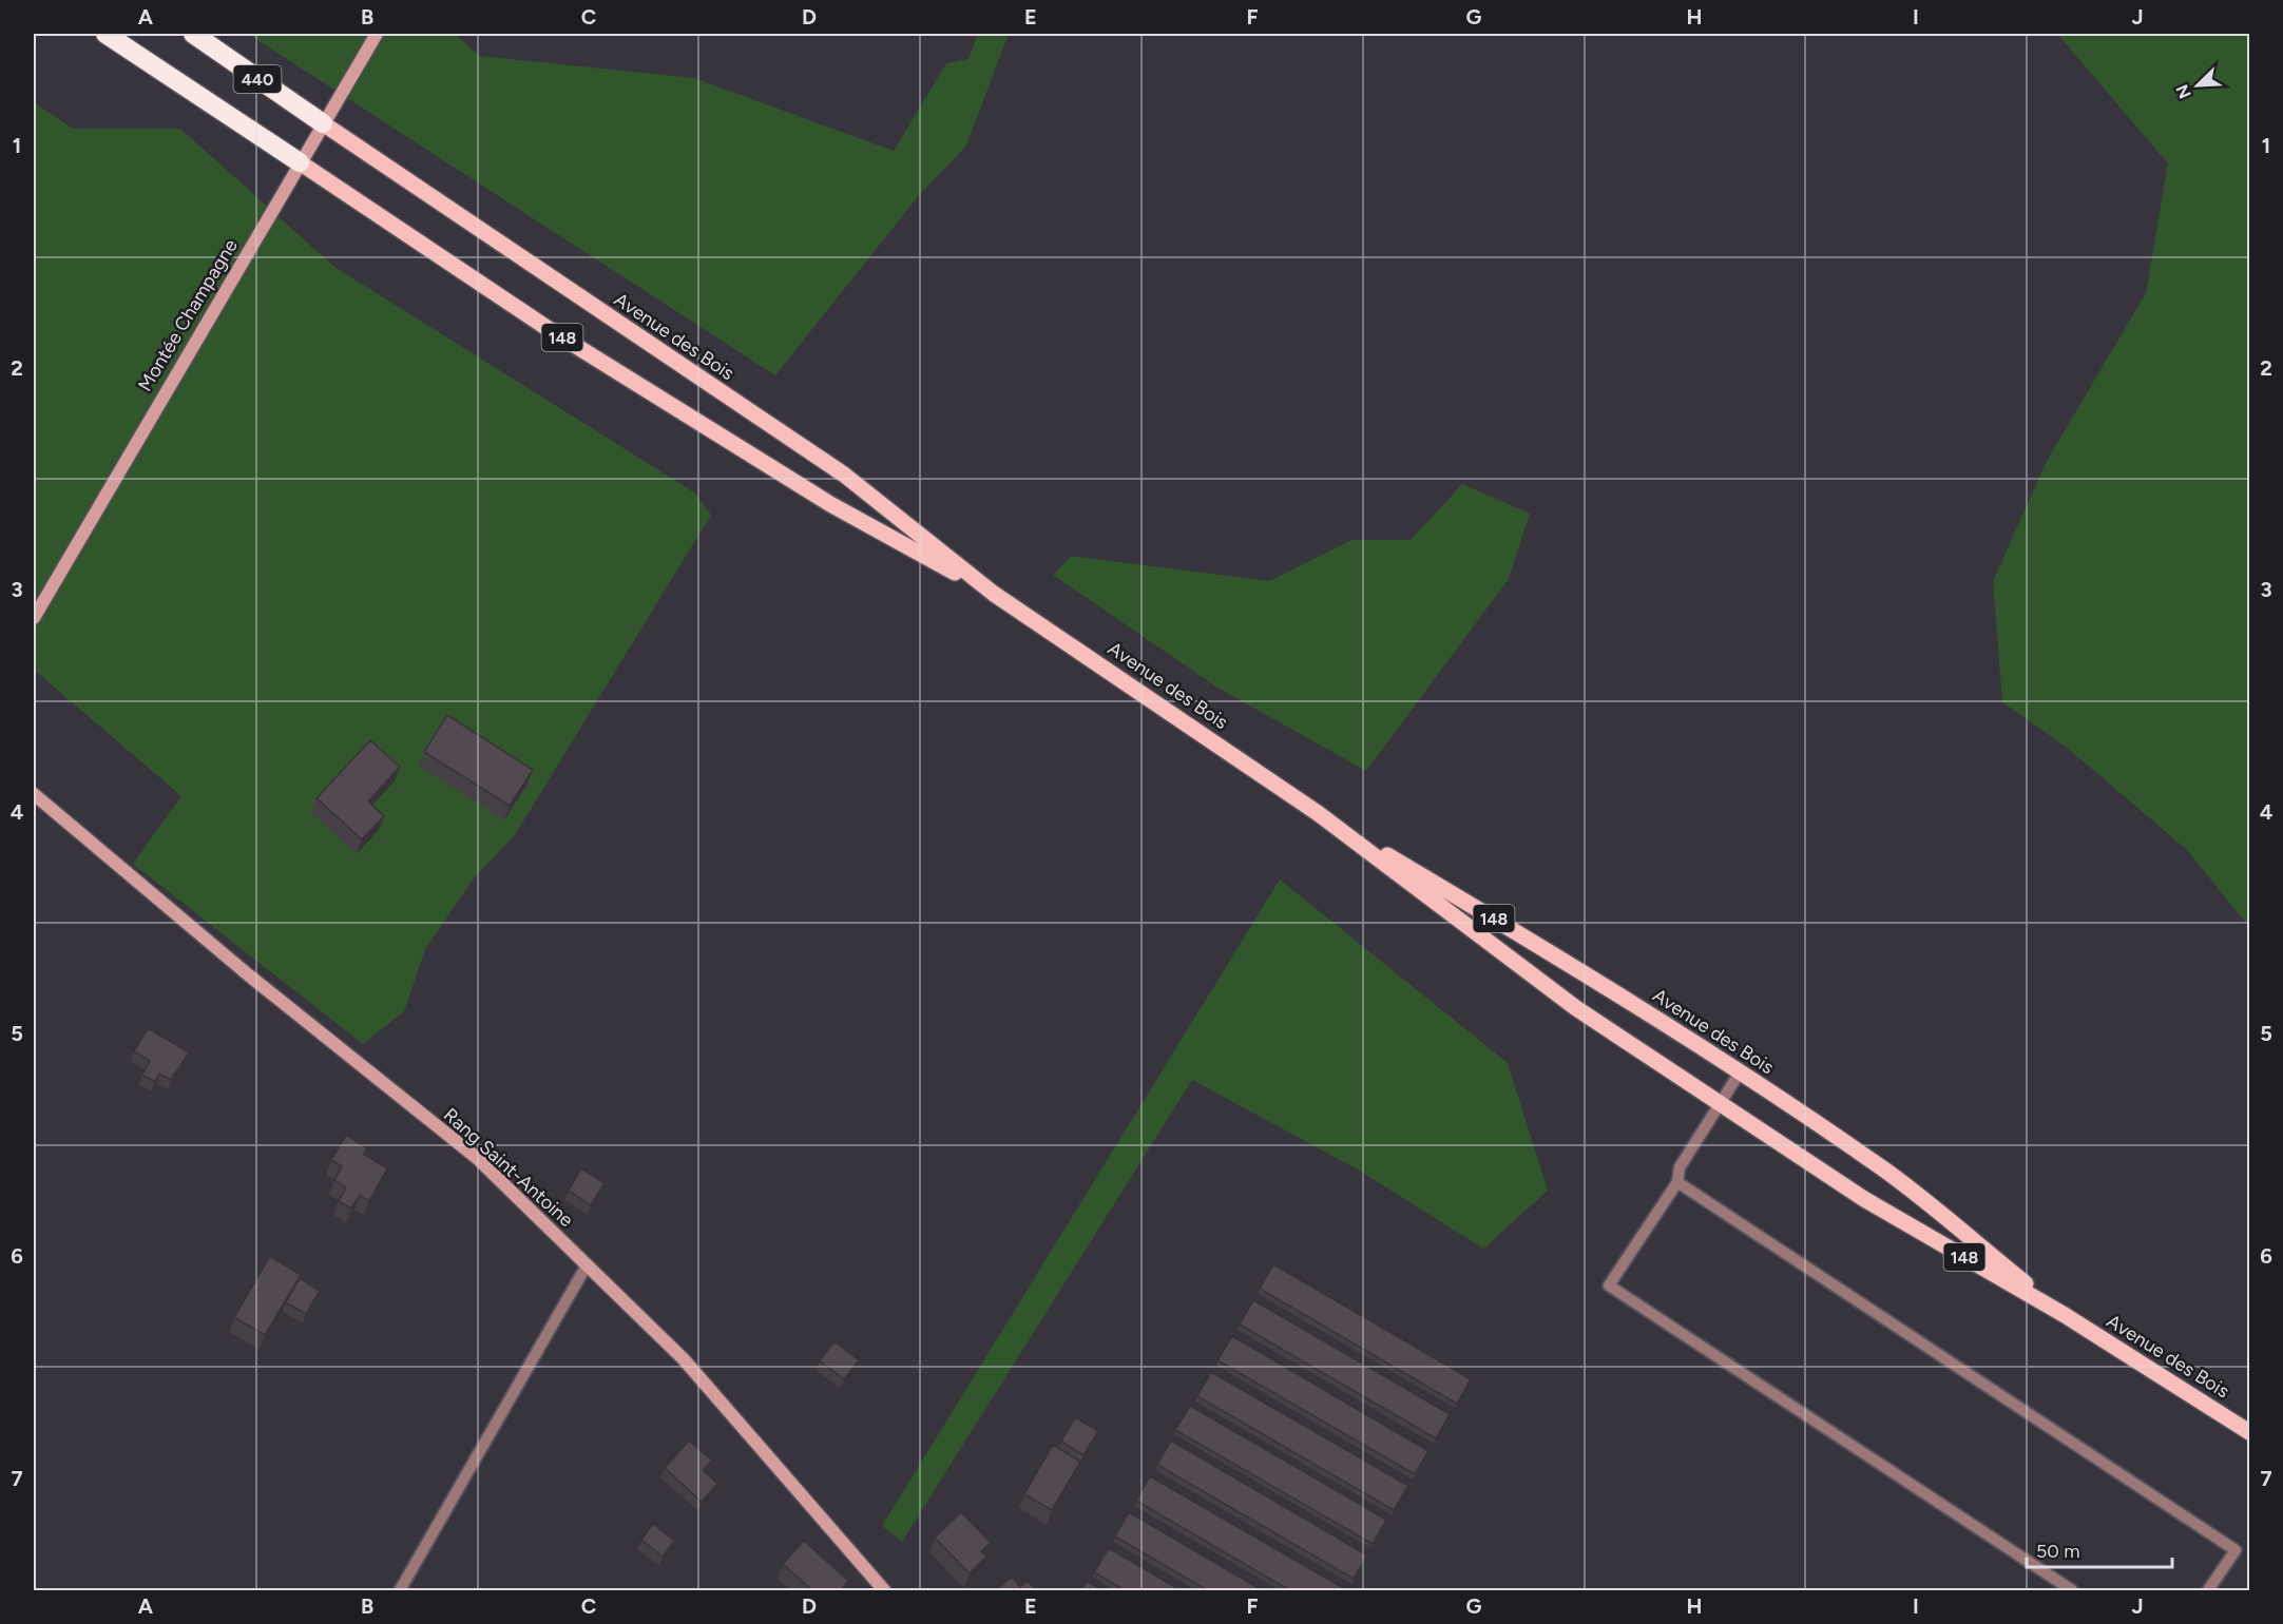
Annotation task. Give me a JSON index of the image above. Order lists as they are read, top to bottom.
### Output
{
  "streets": {
    "highway": ["440"],
    "main road": ["Avenue des Bois", "148"],
    "street": ["Montée Champagne", "Rang Saint-Antoine"]
  },
  "crossings": [
    ["440", "Montée Champagne"],
    ["440", "Avenue des Bois"],
    ["Montée Champagne", "Avenue des Bois"]
  ],
  "scale_bar": "50 m",
  "north": "bottom left",
  "grid": {
    "columns": [
      "A",
      "B",
      "C",
      "D",
      "E",
      "F",
      "G",
      "H",
      "I",
      "J"
    ],
    "rows": [
      "1",
      "2",
      "3",
      "4",
      "5",
      "6",
      "7"
    ]
  }
}
